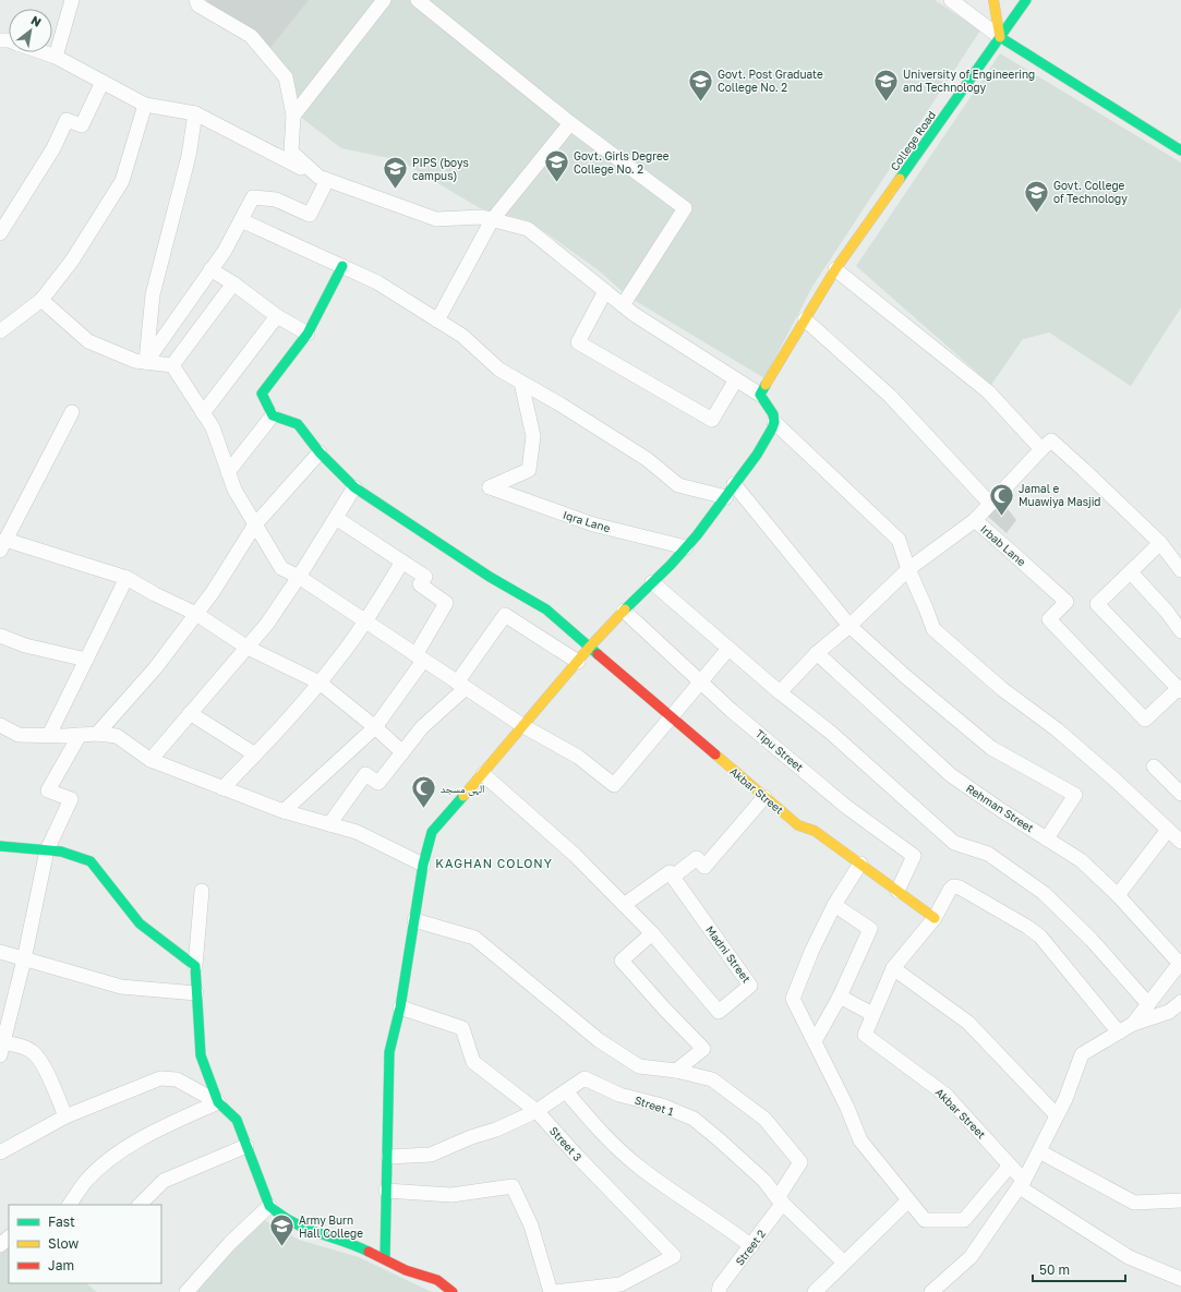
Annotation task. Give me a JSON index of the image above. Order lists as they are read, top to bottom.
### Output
{
  "streets": {
    "street": [
      "College Road",
      "Iqra Lane",
      "Irbab Lane",
      "Tipu Street",
      "Akbar Street",
      "Rehman Street",
      "Madni Street",
      "Street 1",
      "Street 3",
      "Street 2"
    ]
  },
  "crossings": [
    ["Irbab Lane", "Rehman Street"],
    ["Tipu Street", "Akbar Street"],
    ["Street 1", "Street 3"],
    ["Street 1", "Street 2"]
  ],
  "districts": ["KAGHAN COLONY"],
  "places": {
    "school or university": [
      "Govt. Post Graduate College No. 2",
      "University of Engineering and Technology",
      "Govt. Girls Degree College No. 2",
      "PIPS (boys campus)",
      "Govt. College of Technology",
      "Army Burn Hall College"
    ],
    "mosque": ["Jamal e Muawiya Masjid", "الہی مسجد"]
  },
  "legend": ["Fast", "Slow", "Jam"],
  "scale_bar": "50 m",
  "north": "top right"
}
